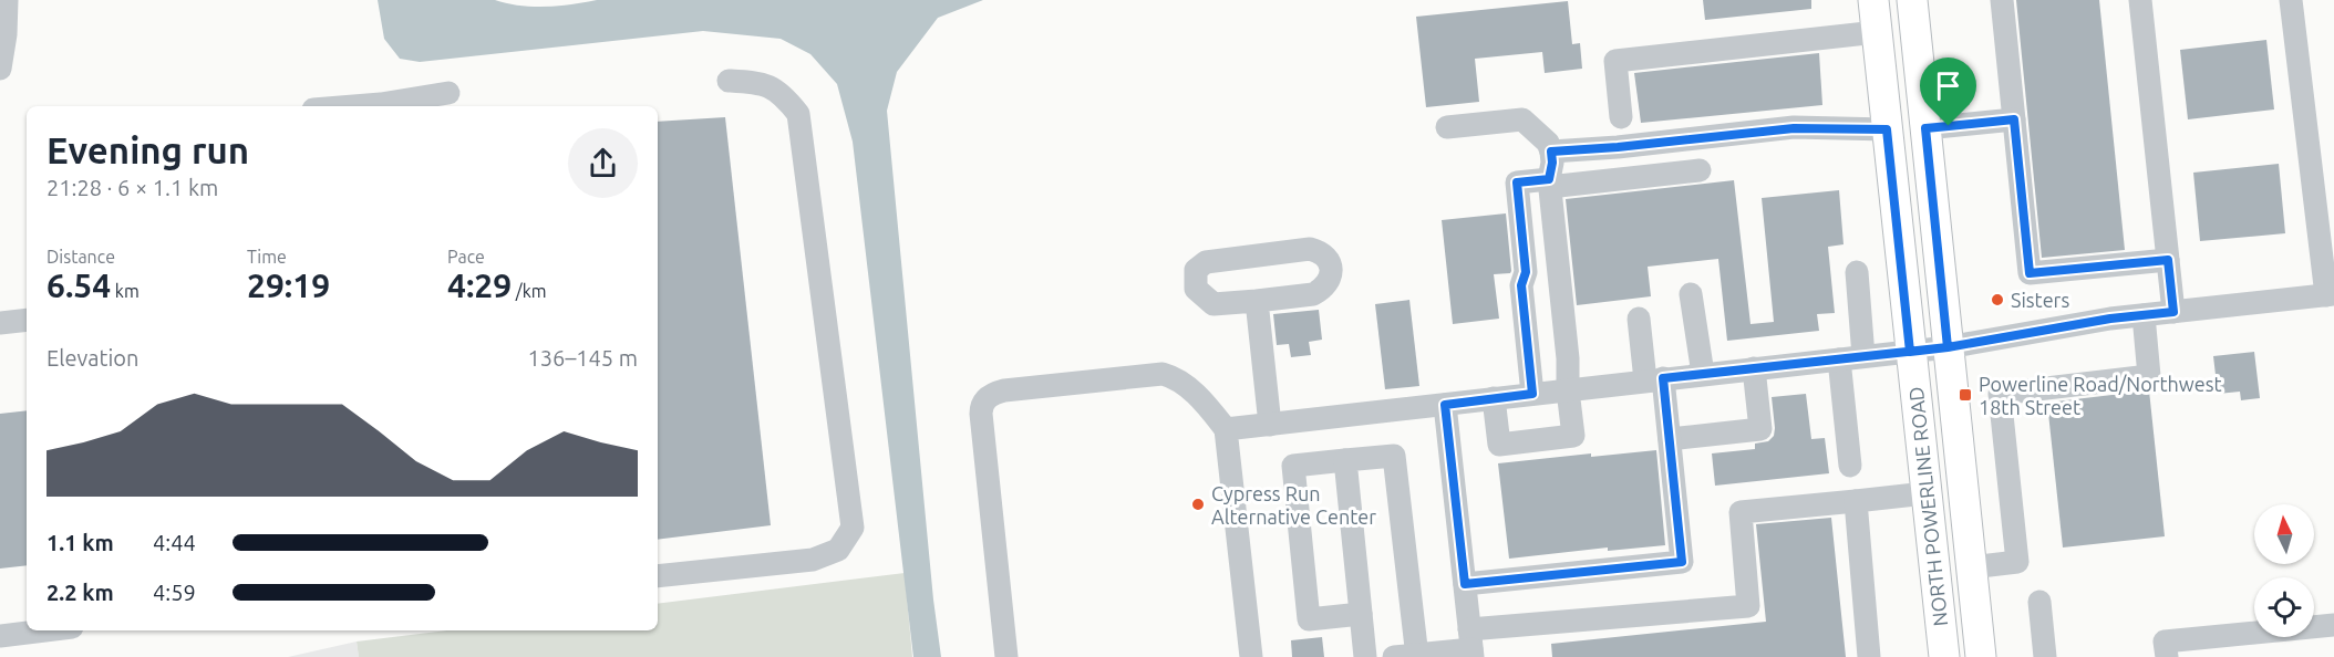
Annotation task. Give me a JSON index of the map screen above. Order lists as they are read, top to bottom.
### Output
{
  "streets": {
    "main road": ["NORTH POWERLINE ROAD"]
  },
  "places": {
    "other": ["Sisters", "Cypress Run Alternative Center"],
    "transit": ["Powerline Road/Northwest 18th Street"]
  },
  "north": "top",
  "page": {
    "heading": ["Evening run", "21:28 · 6 × 1.1 km"],
    "stats": [
      ["Distance", "6.54 km"],
      ["Time", "29:19"],
      ["Pace", "4:29 /km"]
    ],
    "chart": ["Elevation", "136–145 m"],
    "list": [
      {
        "name": "1.1 km",
        "note": "4:44"
      },
      {
        "name": "2.2 km",
        "note": "4:59"
      }
    ]
  }
}
